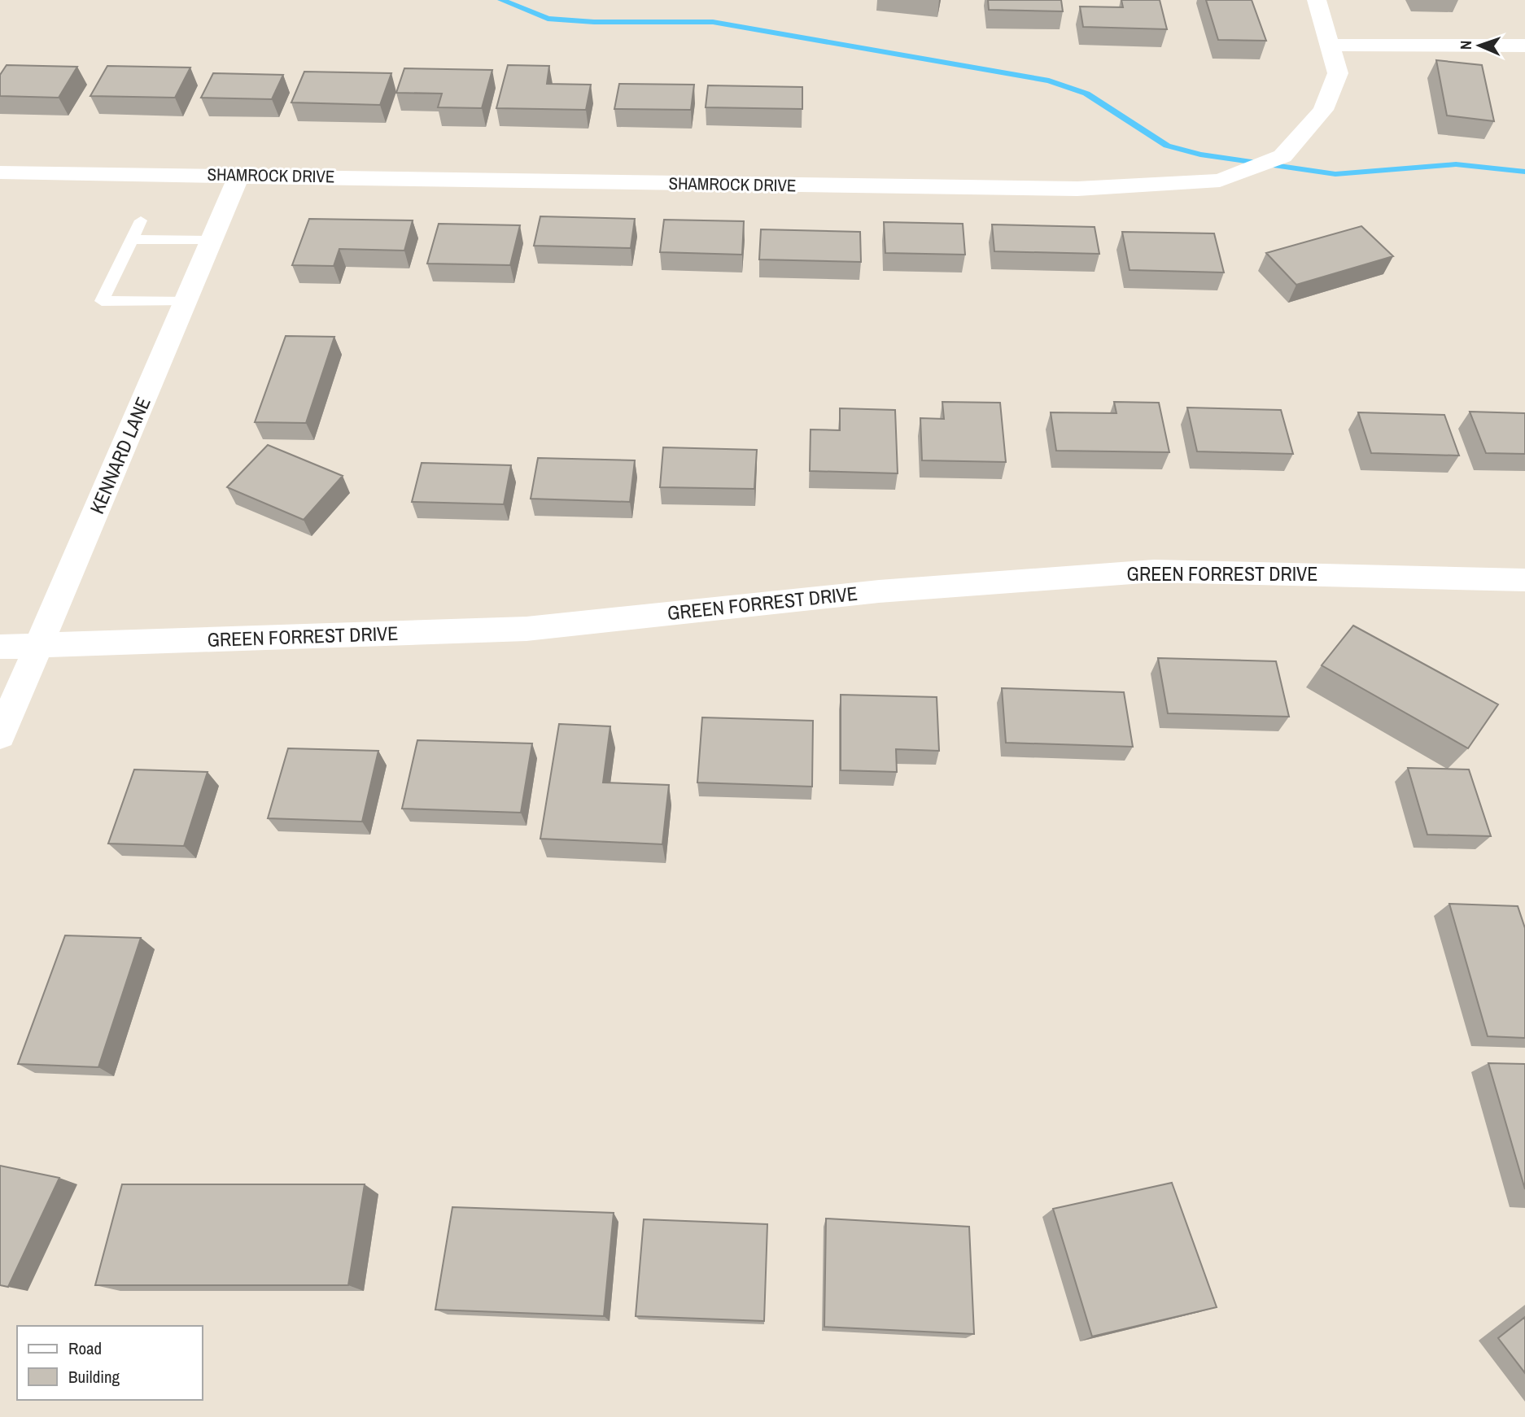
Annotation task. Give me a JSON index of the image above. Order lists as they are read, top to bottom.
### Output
{
  "streets": {
    "street": ["SHAMROCK DRIVE", "KENNARD LANE", "GREEN FORREST DRIVE"]
  },
  "crossings": [
    ["SHAMROCK DRIVE", "KENNARD LANE"],
    ["KENNARD LANE", "GREEN FORREST DRIVE"]
  ],
  "legend": ["Road", "Building"],
  "north": "left"
}
